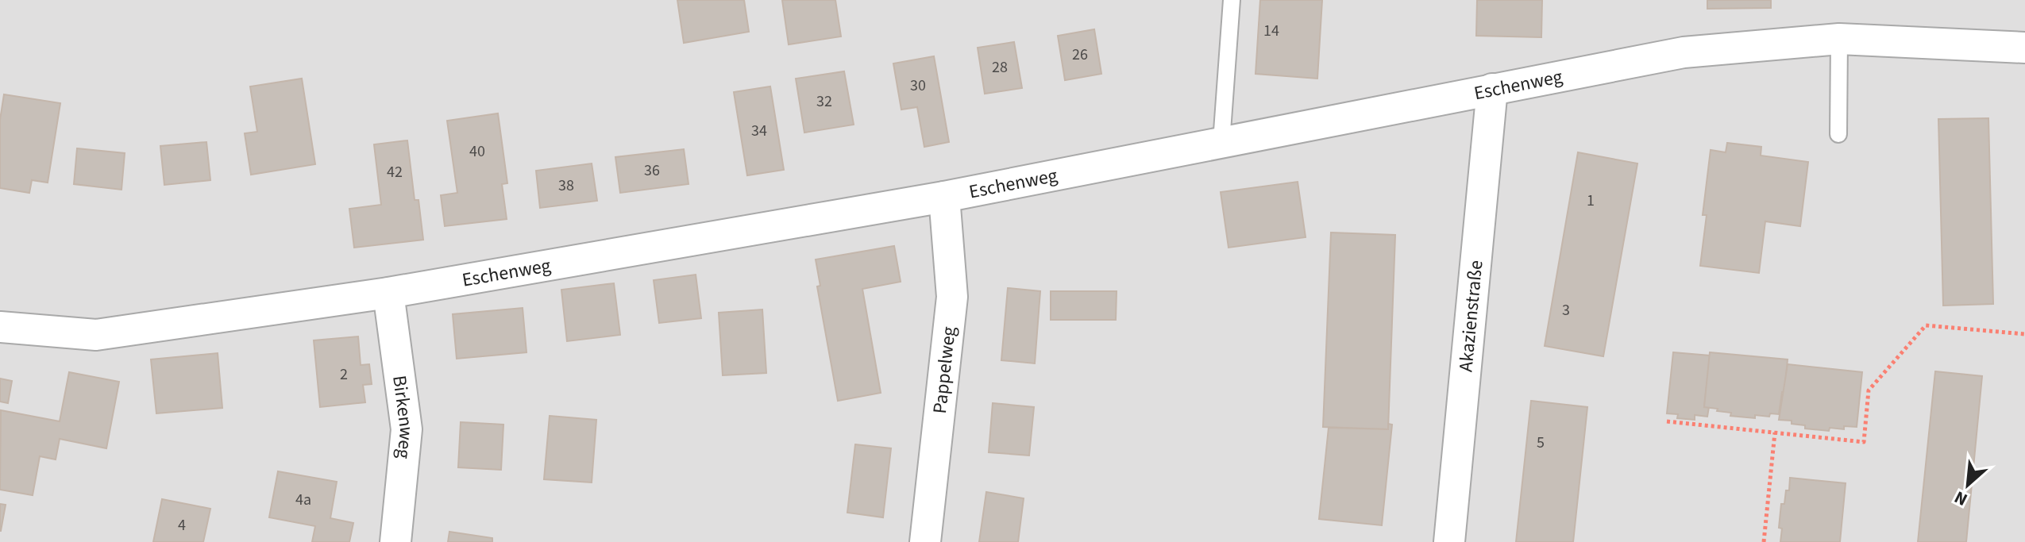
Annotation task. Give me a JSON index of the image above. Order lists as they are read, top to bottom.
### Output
{
  "streets": {
    "street": [
      "Eschenweg",
      "Akazienstraße",
      "Pappelweg",
      "Birkenweg"
    ]
  },
  "crossings": [
    ["Eschenweg", "Akazienstraße"],
    ["Eschenweg", "Pappelweg"],
    ["Eschenweg", "Birkenweg"]
  ],
  "house_numbers": [
    "14",
    "26",
    "28",
    "30",
    "32",
    "34",
    "40",
    "36",
    "42",
    "38",
    "1",
    "3",
    "2",
    "5",
    "4a",
    "4"
  ],
  "north": "bottom left"
}
